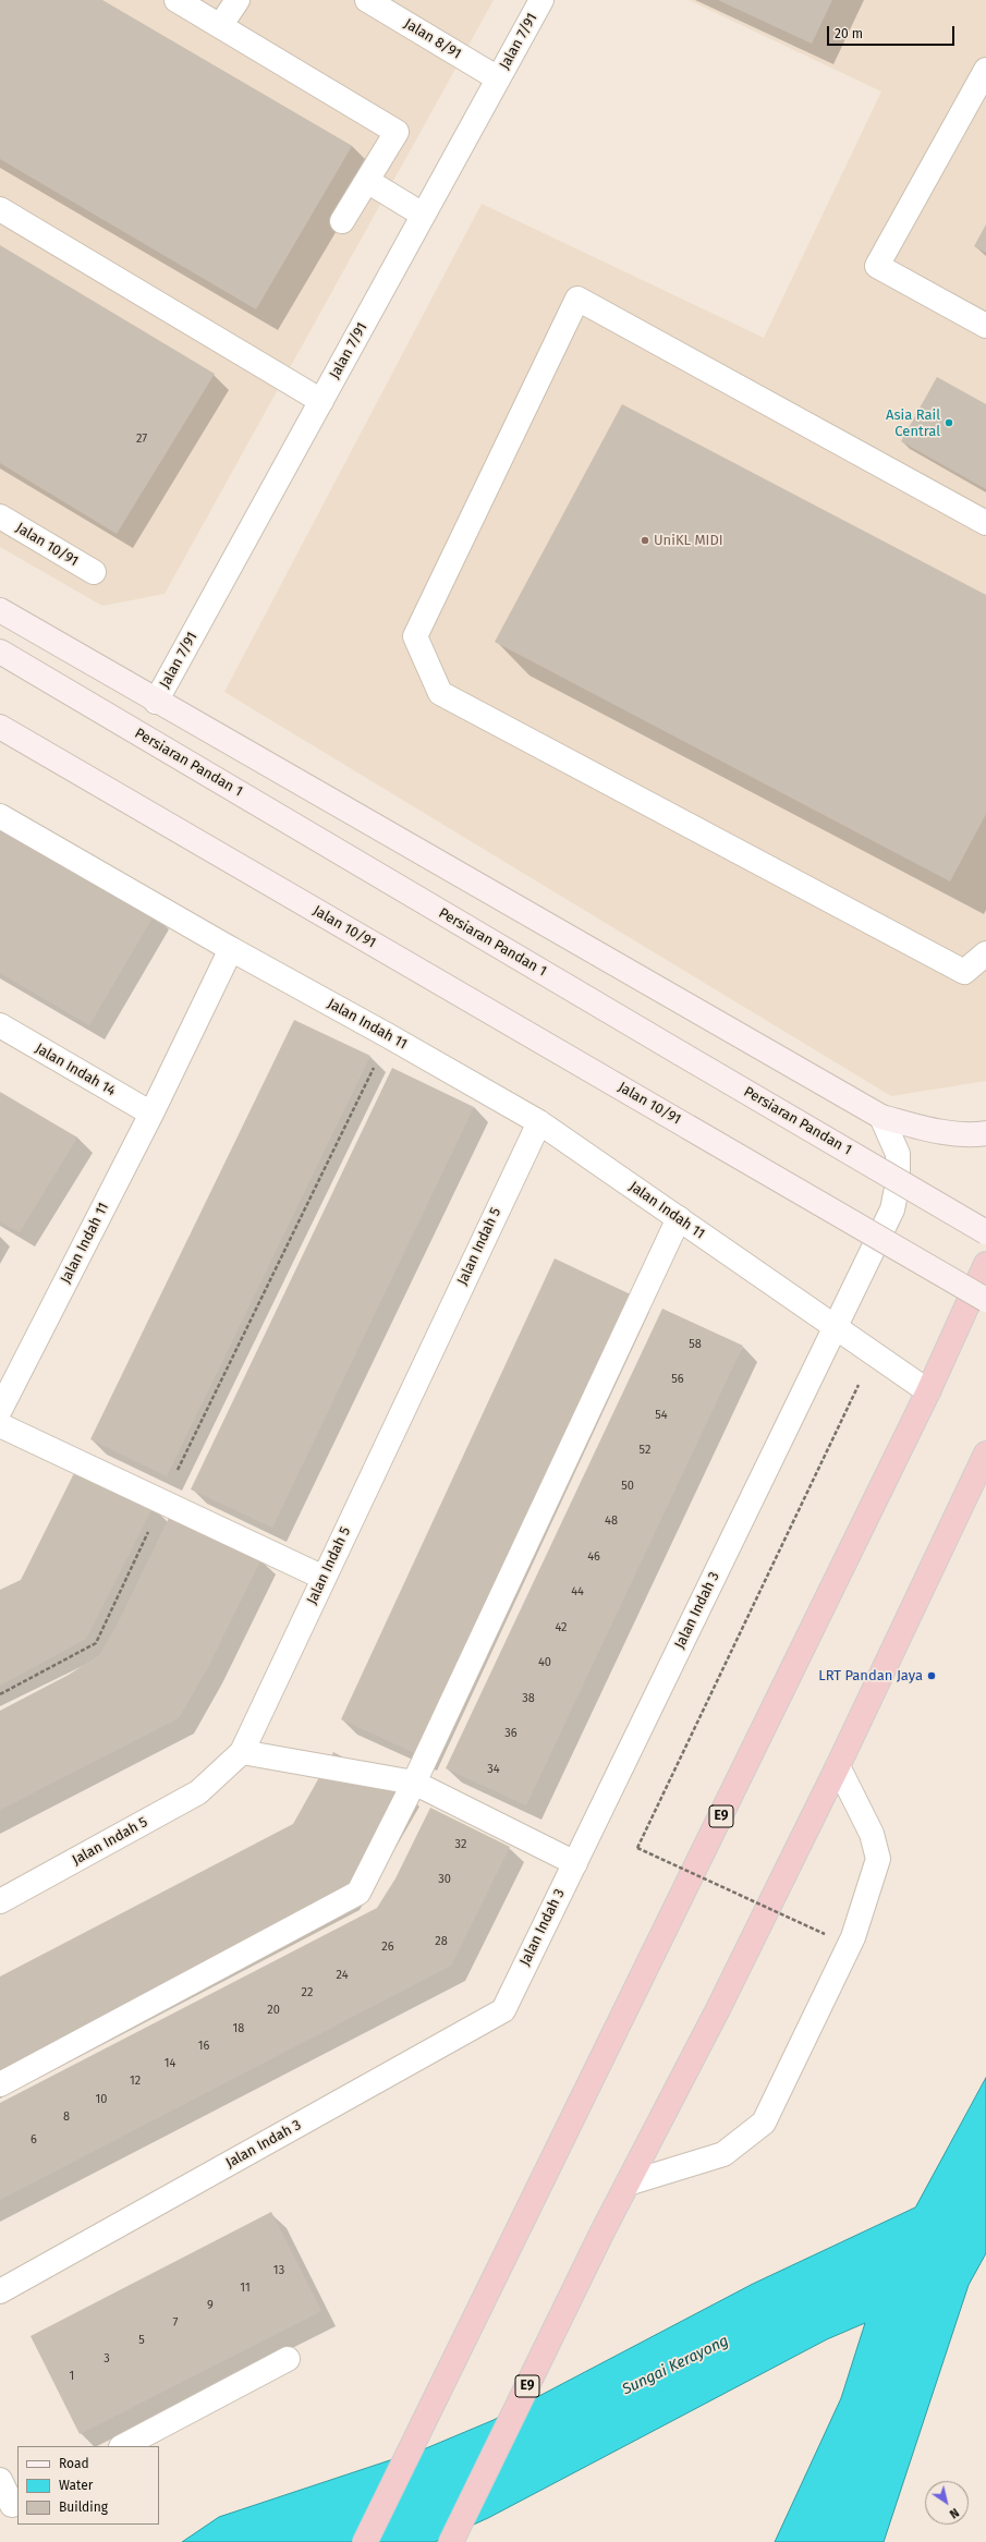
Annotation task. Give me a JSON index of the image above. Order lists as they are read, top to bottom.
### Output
{
  "streets": {
    "highway": ["E9"],
    "street": [
      "Jalan 8/91",
      "Jalan 7/91",
      "Jalan 10/91",
      "Persiaran Pandan 1",
      "Jalan Indah 11",
      "Jalan Indah 14",
      "Jalan Indah 5",
      "Jalan Indah 3"
    ]
  },
  "crossings": [
    ["Jalan 8/91", "Jalan 7/91"],
    ["Jalan Indah 11", "Jalan Indah 14"],
    ["Jalan Indah 11", "Jalan Indah 5"],
    ["Jalan Indah 11", "Jalan Indah 3"],
    ["Jalan Indah 11", "E9"]
  ],
  "water": ["Sungai Kerayong"],
  "places": ["Asia Rail Central", "UniKL MIDI", "LRT Pandan Jaya"],
  "house_numbers": [
    "27",
    "58",
    "56",
    "54",
    "52",
    "50",
    "48",
    "46",
    "44",
    "42",
    "40",
    "38",
    "36",
    "34",
    "32",
    "30",
    "28",
    "26",
    "24",
    "22",
    "20",
    "18",
    "16",
    "14",
    "12",
    "10",
    "8",
    "6",
    "13",
    "11",
    "9",
    "7",
    "5",
    "3",
    "1"
  ],
  "legend": ["Road", "Water", "Building"],
  "scale_bar": "20 m",
  "north": "bottom right"
}
